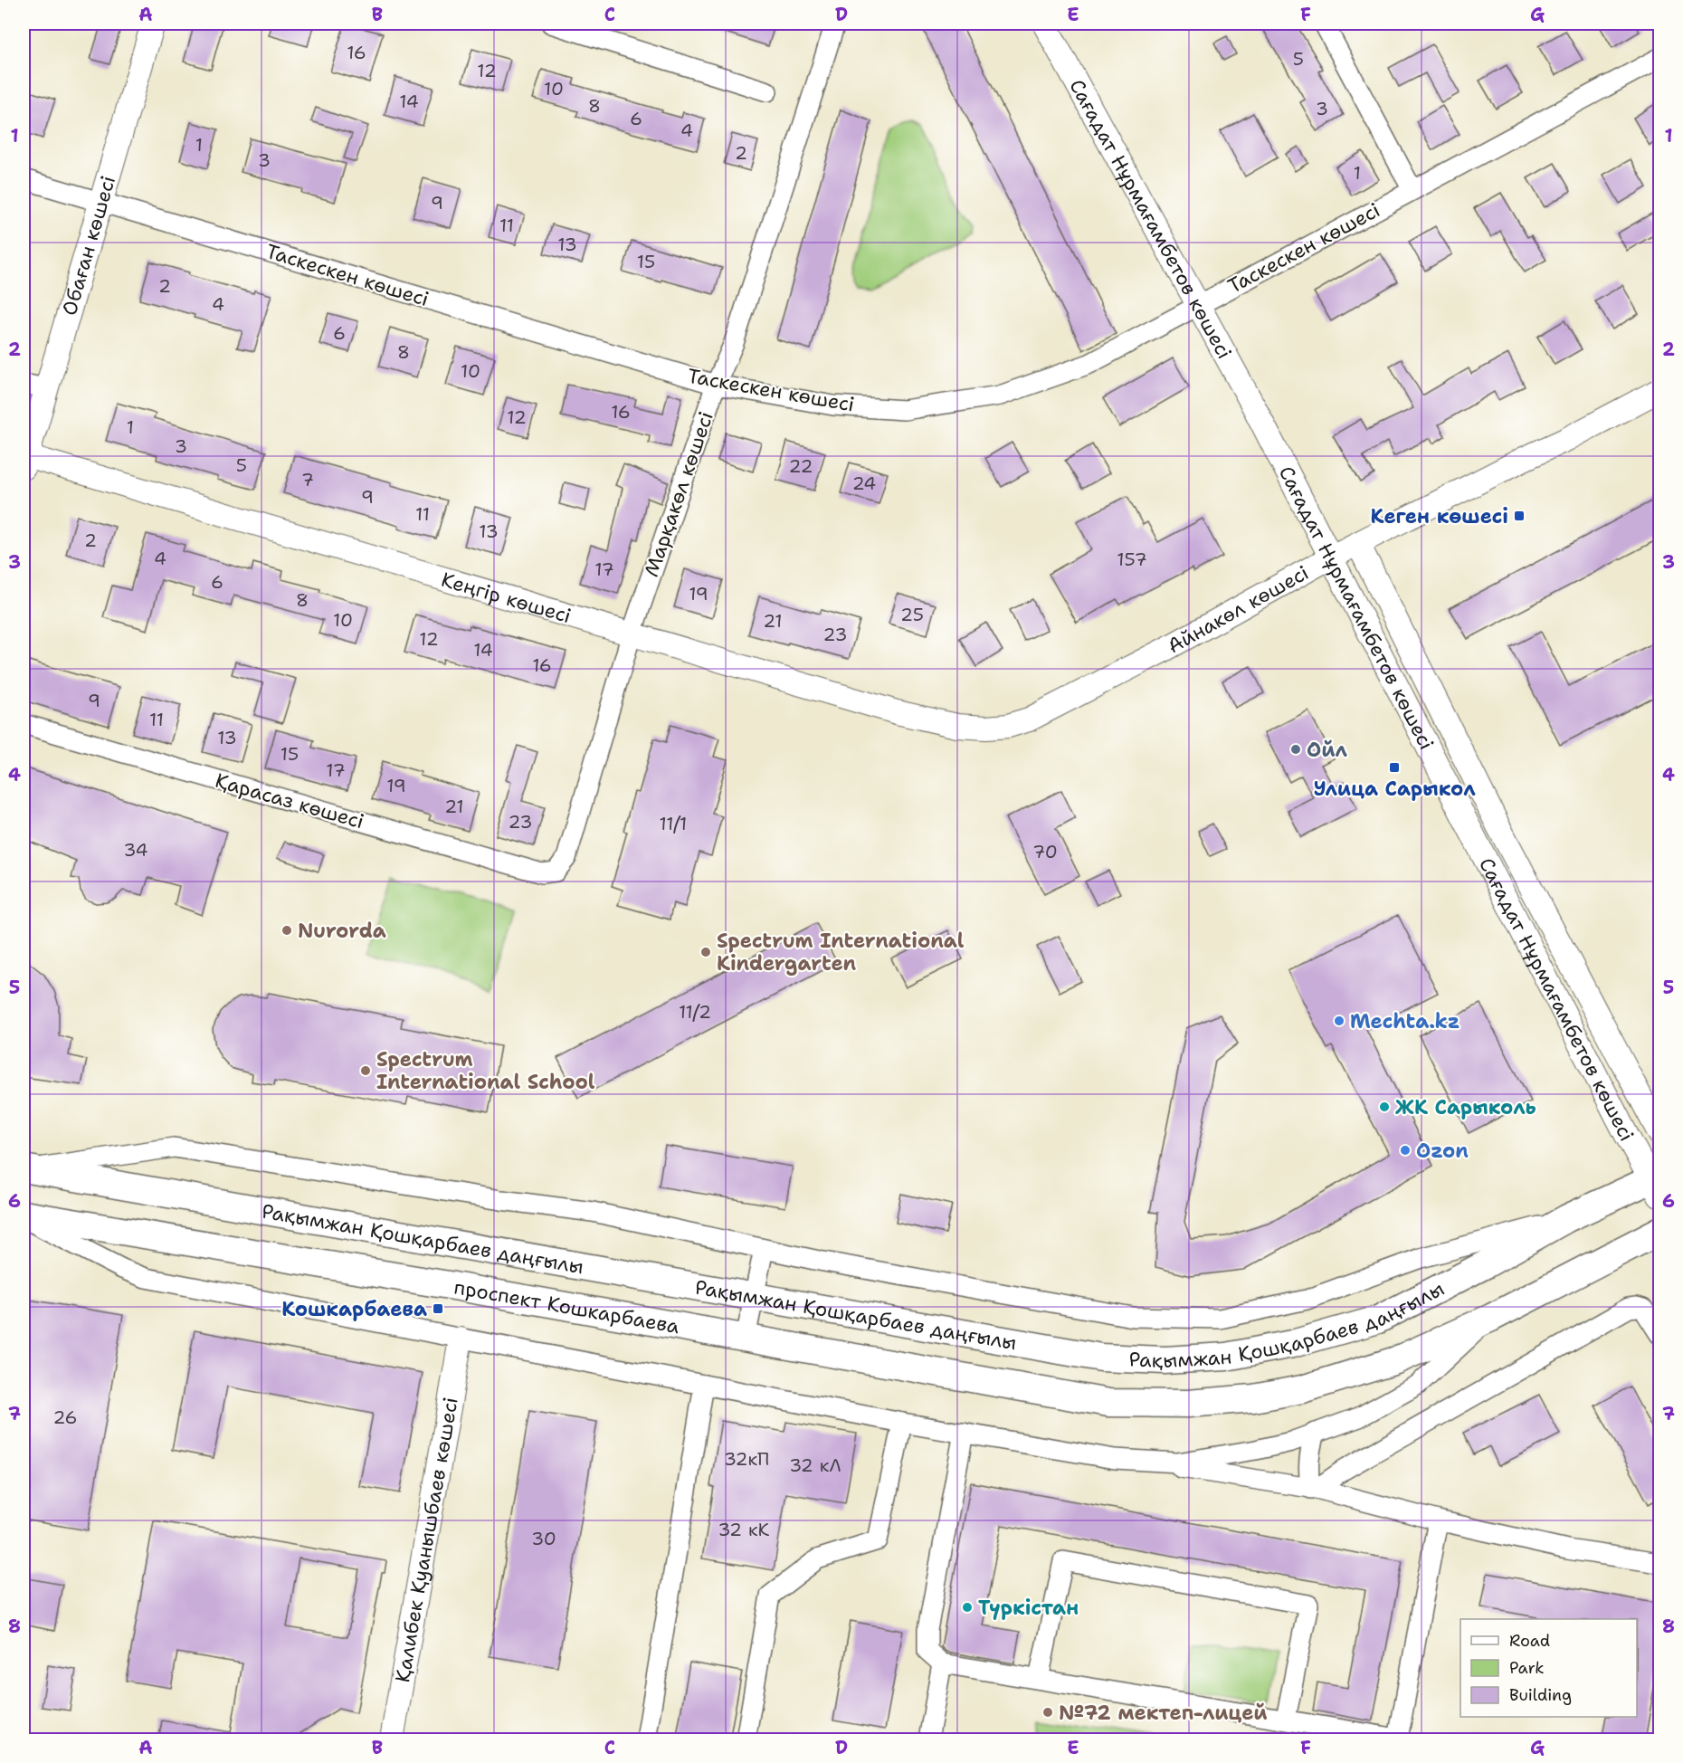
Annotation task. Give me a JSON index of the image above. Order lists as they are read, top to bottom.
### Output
{
  "streets": {
    "main road": ["Рақымжан Қошқарбаев даңғылы", "проспект Кошкарбаева"],
    "street": [
      "Сағадат Нұрмағамбетов көшесі",
      "Обаған көшесі",
      "Таскескен көшесі",
      "Марқакөл көшесі",
      "Кеңгір көшесі",
      "Айнакөл көшесі",
      "Қарасаз көшесі",
      "Қалибек Қуанышбаев көшесі"
    ]
  },
  "crossings": [
    ["Сағадат Нұрмағамбетов көшесі", "Таскескен көшесі"],
    ["Сағадат Нұрмағамбетов көшесі", "Айнакөл көшесі"],
    ["Сағадат Нұрмағамбетов көшесі", "Рақымжан Қошқарбаев даңғылы"],
    ["Обаған көшесі", "Таскескен көшесі"],
    ["Обаған көшесі", "Кеңгір көшесі"],
    ["Таскескен көшесі", "Марқакөл көшесі"],
    ["Марқакөл көшесі", "Кеңгір көшесі"],
    ["Марқакөл көшесі", "Қарасаз көшесі"],
    ["Кеңгір көшесі", "Айнакөл көшесі"]
  ],
  "places": {
    "transit": ["Кеген көшесі", "Улица Сарыкол", "Кошкарбаева"],
    "other": [
      "Ойл",
      "Nurorda",
      "Spectrum International Kindergarten",
      "Mechta.kz",
      "Spectrum International School",
      "ЖК Сарыколь",
      "Ozon",
      "Түркістан",
      "№72 мектеп-лицей"
    ]
  },
  "house_numbers": [
    "16",
    "5",
    "12",
    "10",
    "14",
    "8",
    "3",
    "6",
    "4",
    "1",
    "2",
    "3",
    "1",
    "9",
    "11",
    "13",
    "15",
    "2",
    "4",
    "6",
    "8",
    "10",
    "16",
    "12",
    "1",
    "3",
    "5",
    "22",
    "7",
    "24",
    "9",
    "11",
    "13",
    "2",
    "4",
    "157",
    "17",
    "6",
    "19",
    "8",
    "25",
    "10",
    "21",
    "23",
    "12",
    "14",
    "16",
    "9",
    "11",
    "13",
    "15",
    "17",
    "19",
    "21",
    "23",
    "11/1",
    "34",
    "70",
    "11/2",
    "26",
    "32кП",
    "32 кЛ",
    "32 кК",
    "30"
  ],
  "legend": ["Road", "Park", "Building"],
  "grid": {
    "columns": [
      "A",
      "B",
      "C",
      "D",
      "E",
      "F",
      "G"
    ],
    "rows": [
      "1",
      "2",
      "3",
      "4",
      "5",
      "6",
      "7",
      "8"
    ]
  }
}
